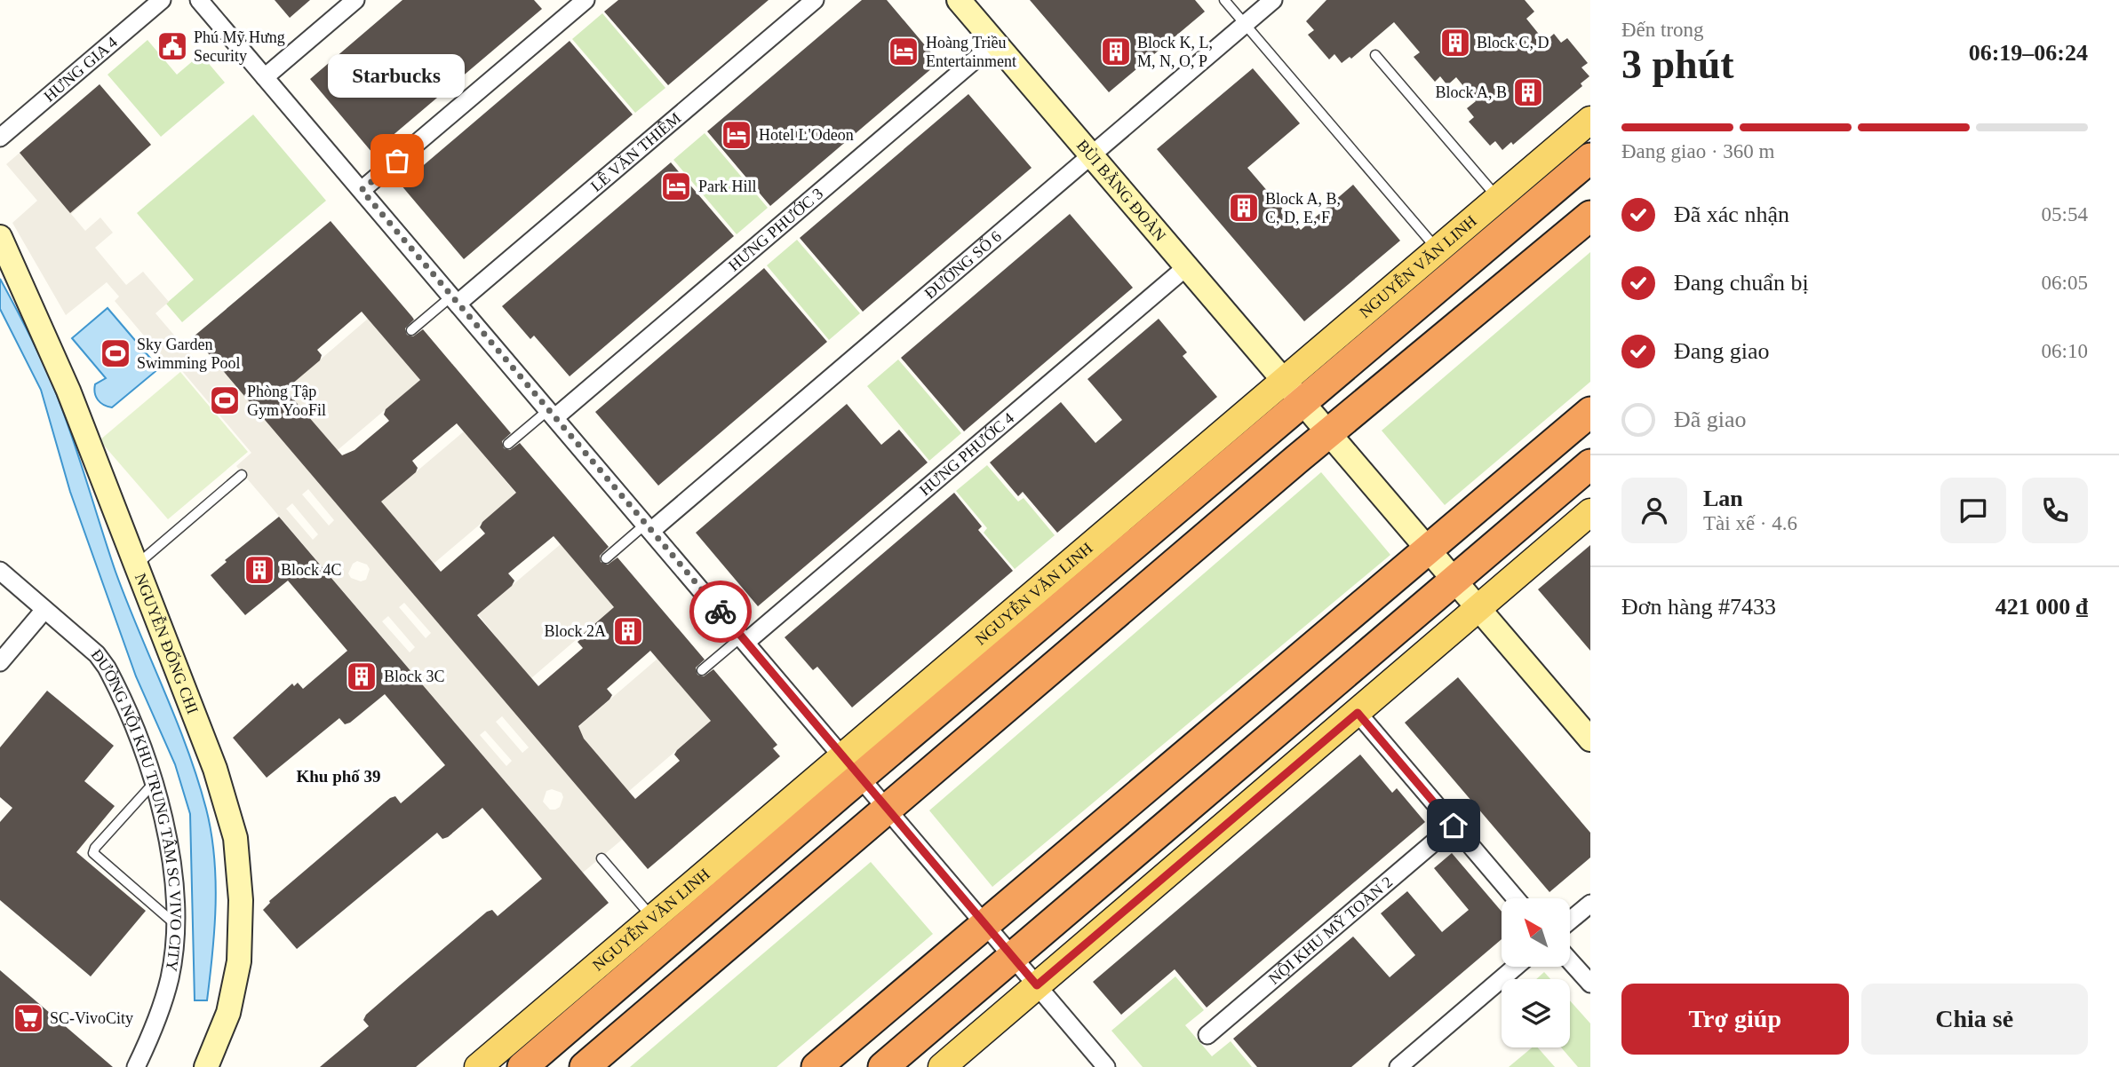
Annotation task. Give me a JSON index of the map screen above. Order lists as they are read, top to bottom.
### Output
{
  "streets": {
    "highway": ["NGUYỄN VĂN LINH"],
    "street": [
      "HƯNG GIA 4",
      "LÊ VĂN THIÊM",
      "BÙI BẰNG ĐOÀN",
      "HƯNG PHƯỚC 3",
      "ĐƯỜNG SỐ 6",
      "HƯNG PHƯỚC 4",
      "NGUYỄN ĐỔNG CHI",
      "ĐƯỜNG NỘI KHU TRUNG TÂM SC VIVO CITY",
      "NỘI KHU MỸ TOÀN 2"
    ]
  },
  "crossings": [
    ["BÙI BẰNG ĐOÀN", "HƯNG PHƯỚC 3"],
    ["BÙI BẰNG ĐOÀN", "ĐƯỜNG SỐ 6"],
    ["BÙI BẰNG ĐOÀN", "NGUYỄN VĂN LINH"],
    ["BÙI BẰNG ĐOÀN", "HƯNG PHƯỚC 4"]
  ],
  "districts": ["Khu phố 39"],
  "places": {
    "building": [
      "Block C, D",
      "Block K, L, M, N, O, P",
      "Block A, B",
      "Block A, B, C, D, E, F",
      "Block 4C",
      "Block 2A",
      "Block 3C"
    ],
    "public building": ["Phú Mỹ Hưng Security"],
    "hotel": ["Hoàng Triều Entertainment", "Hotel L'Odeon", "Park Hill"],
    "other": ["Starbucks"],
    "sports": ["Sky Garden Swimming Pool", "Phòng Tập Gym YooFil"],
    "supermarket": ["SC-VivoCity"]
  },
  "north": "top left",
  "page": {
    "heading": ["3 phút", "Đến trong", "06:19–06:24"],
    "panel": [
      "Lan",
      "Tài xế · 4.6",
      "Đơn hàng #7433",
      "421 000 ₫"
    ],
    "bubble": "Starbucks",
    "bar": "Đang giao · 360 m",
    "list": [
      ["Đã xác nhận", "05:54"],
      ["Đang chuẩn bị", "06:05"],
      ["Đang giao", "06:10"],
      "Đã giao"
    ],
    "buttons": ["Trợ giúp", "Chia sẻ"]
  }
}
